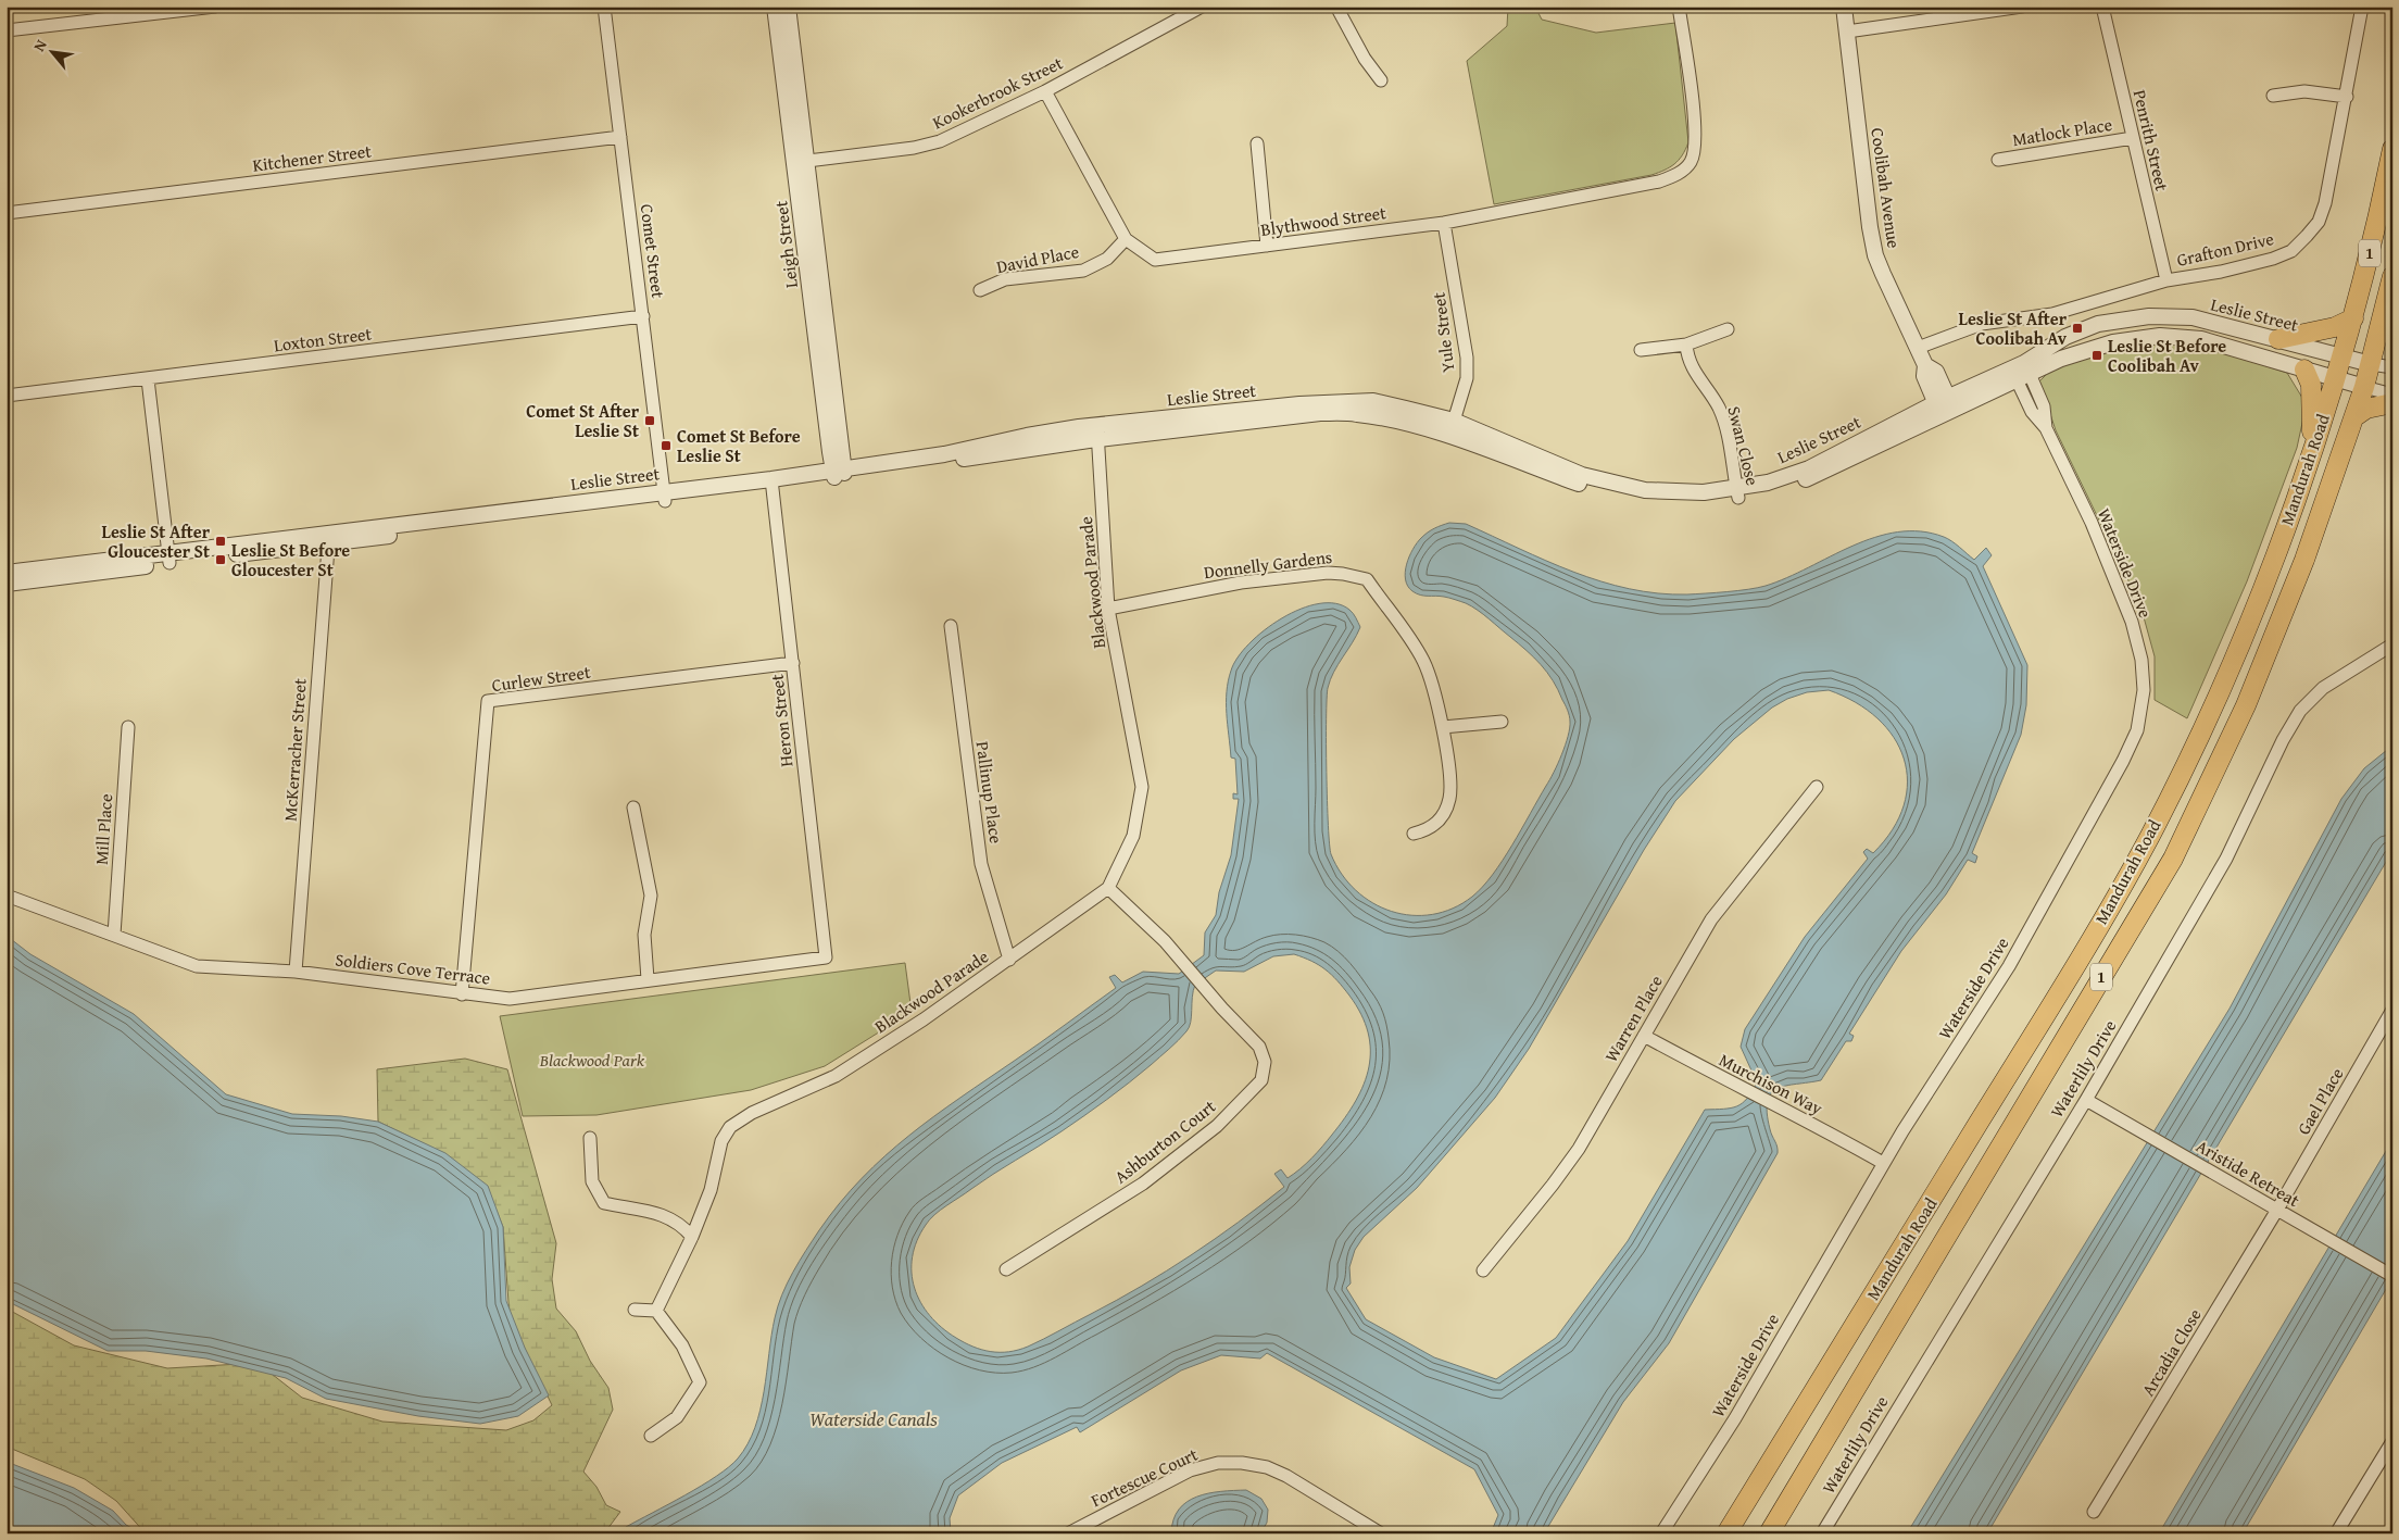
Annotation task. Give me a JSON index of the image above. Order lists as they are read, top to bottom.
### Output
{
  "streets": {
    "highway": ["1", "Mandurah Road"],
    "street": [
      "Kookerbrook Street",
      "Matlock Place",
      "Penrith Street",
      "Kitchener Street",
      "Coolibah Avenue",
      "Blythwood Street",
      "Leigh Street",
      "Grafton Drive",
      "Comet Street",
      "David Place",
      "Leslie Street",
      "Yule Street",
      "Loxton Street",
      "Swan Close",
      "Waterside Drive",
      "Donnelly Gardens",
      "Blackwood Parade",
      "Curlew Street",
      "Heron Street",
      "McKerracher Street",
      "Pallinup Place",
      "Mill Place",
      "Soldiers Cove Terrace",
      "Warren Place",
      "Waterlily Drive",
      "Murchison Way",
      "Gael Place",
      "Ashburton Court",
      "Aristide Retreat",
      "Arcadia Close",
      "Fortescue Court"
    ]
  },
  "crossings": [
    ["Kookerbrook Street", "Blythwood Street"],
    ["Kookerbrook Street", "Leigh Street"],
    ["Matlock Place", "Penrith Street"],
    ["Penrith Street", "Grafton Drive"],
    ["Kitchener Street", "Comet Street"],
    ["Coolibah Avenue", "Grafton Drive"],
    ["Coolibah Avenue", "Leslie Street"],
    ["Blythwood Street", "David Place"],
    ["Blythwood Street", "Yule Street"],
    ["Leigh Street", "Leslie Street"],
    ["Comet Street", "Leslie Street"],
    ["Comet Street", "Loxton Street"],
    ["Leslie Street", "Yule Street"],
    ["Leslie Street", "Swan Close"],
    ["Leslie Street", "Mandurah Road"],
    ["Leslie Street", "Waterside Drive"],
    ["Leslie Street", "Blackwood Parade"],
    ["Leslie Street", "Heron Street"],
    ["Leslie Street", "McKerracher Street"],
    ["Waterside Drive", "Murchison Way"],
    ["Donnelly Gardens", "Blackwood Parade"],
    ["Blackwood Parade", "Pallinup Place"],
    ["Blackwood Parade", "Ashburton Court"],
    ["Curlew Street", "Heron Street"],
    ["Curlew Street", "Soldiers Cove Terrace"],
    ["Heron Street", "Soldiers Cove Terrace"],
    ["McKerracher Street", "Soldiers Cove Terrace"],
    ["Mill Place", "Soldiers Cove Terrace"],
    ["Warren Place", "Murchison Way"],
    ["Waterlily Drive", "Aristide Retreat"],
    ["Gael Place", "Aristide Retreat"],
    ["Gael Place", "Arcadia Close"],
    ["Aristide Retreat", "Arcadia Close"]
  ],
  "water": ["Waterside Canals"],
  "parks": ["Blackwood Park"],
  "places": {
    "transit": [
      "Leslie St After Coolibah Av",
      "Leslie St Before Coolibah Av",
      "Comet St After Leslie St",
      "Comet St Before Leslie St",
      "Leslie St After Gloucester St",
      "Leslie St Before Gloucester St"
    ]
  },
  "north": "top left"
}
